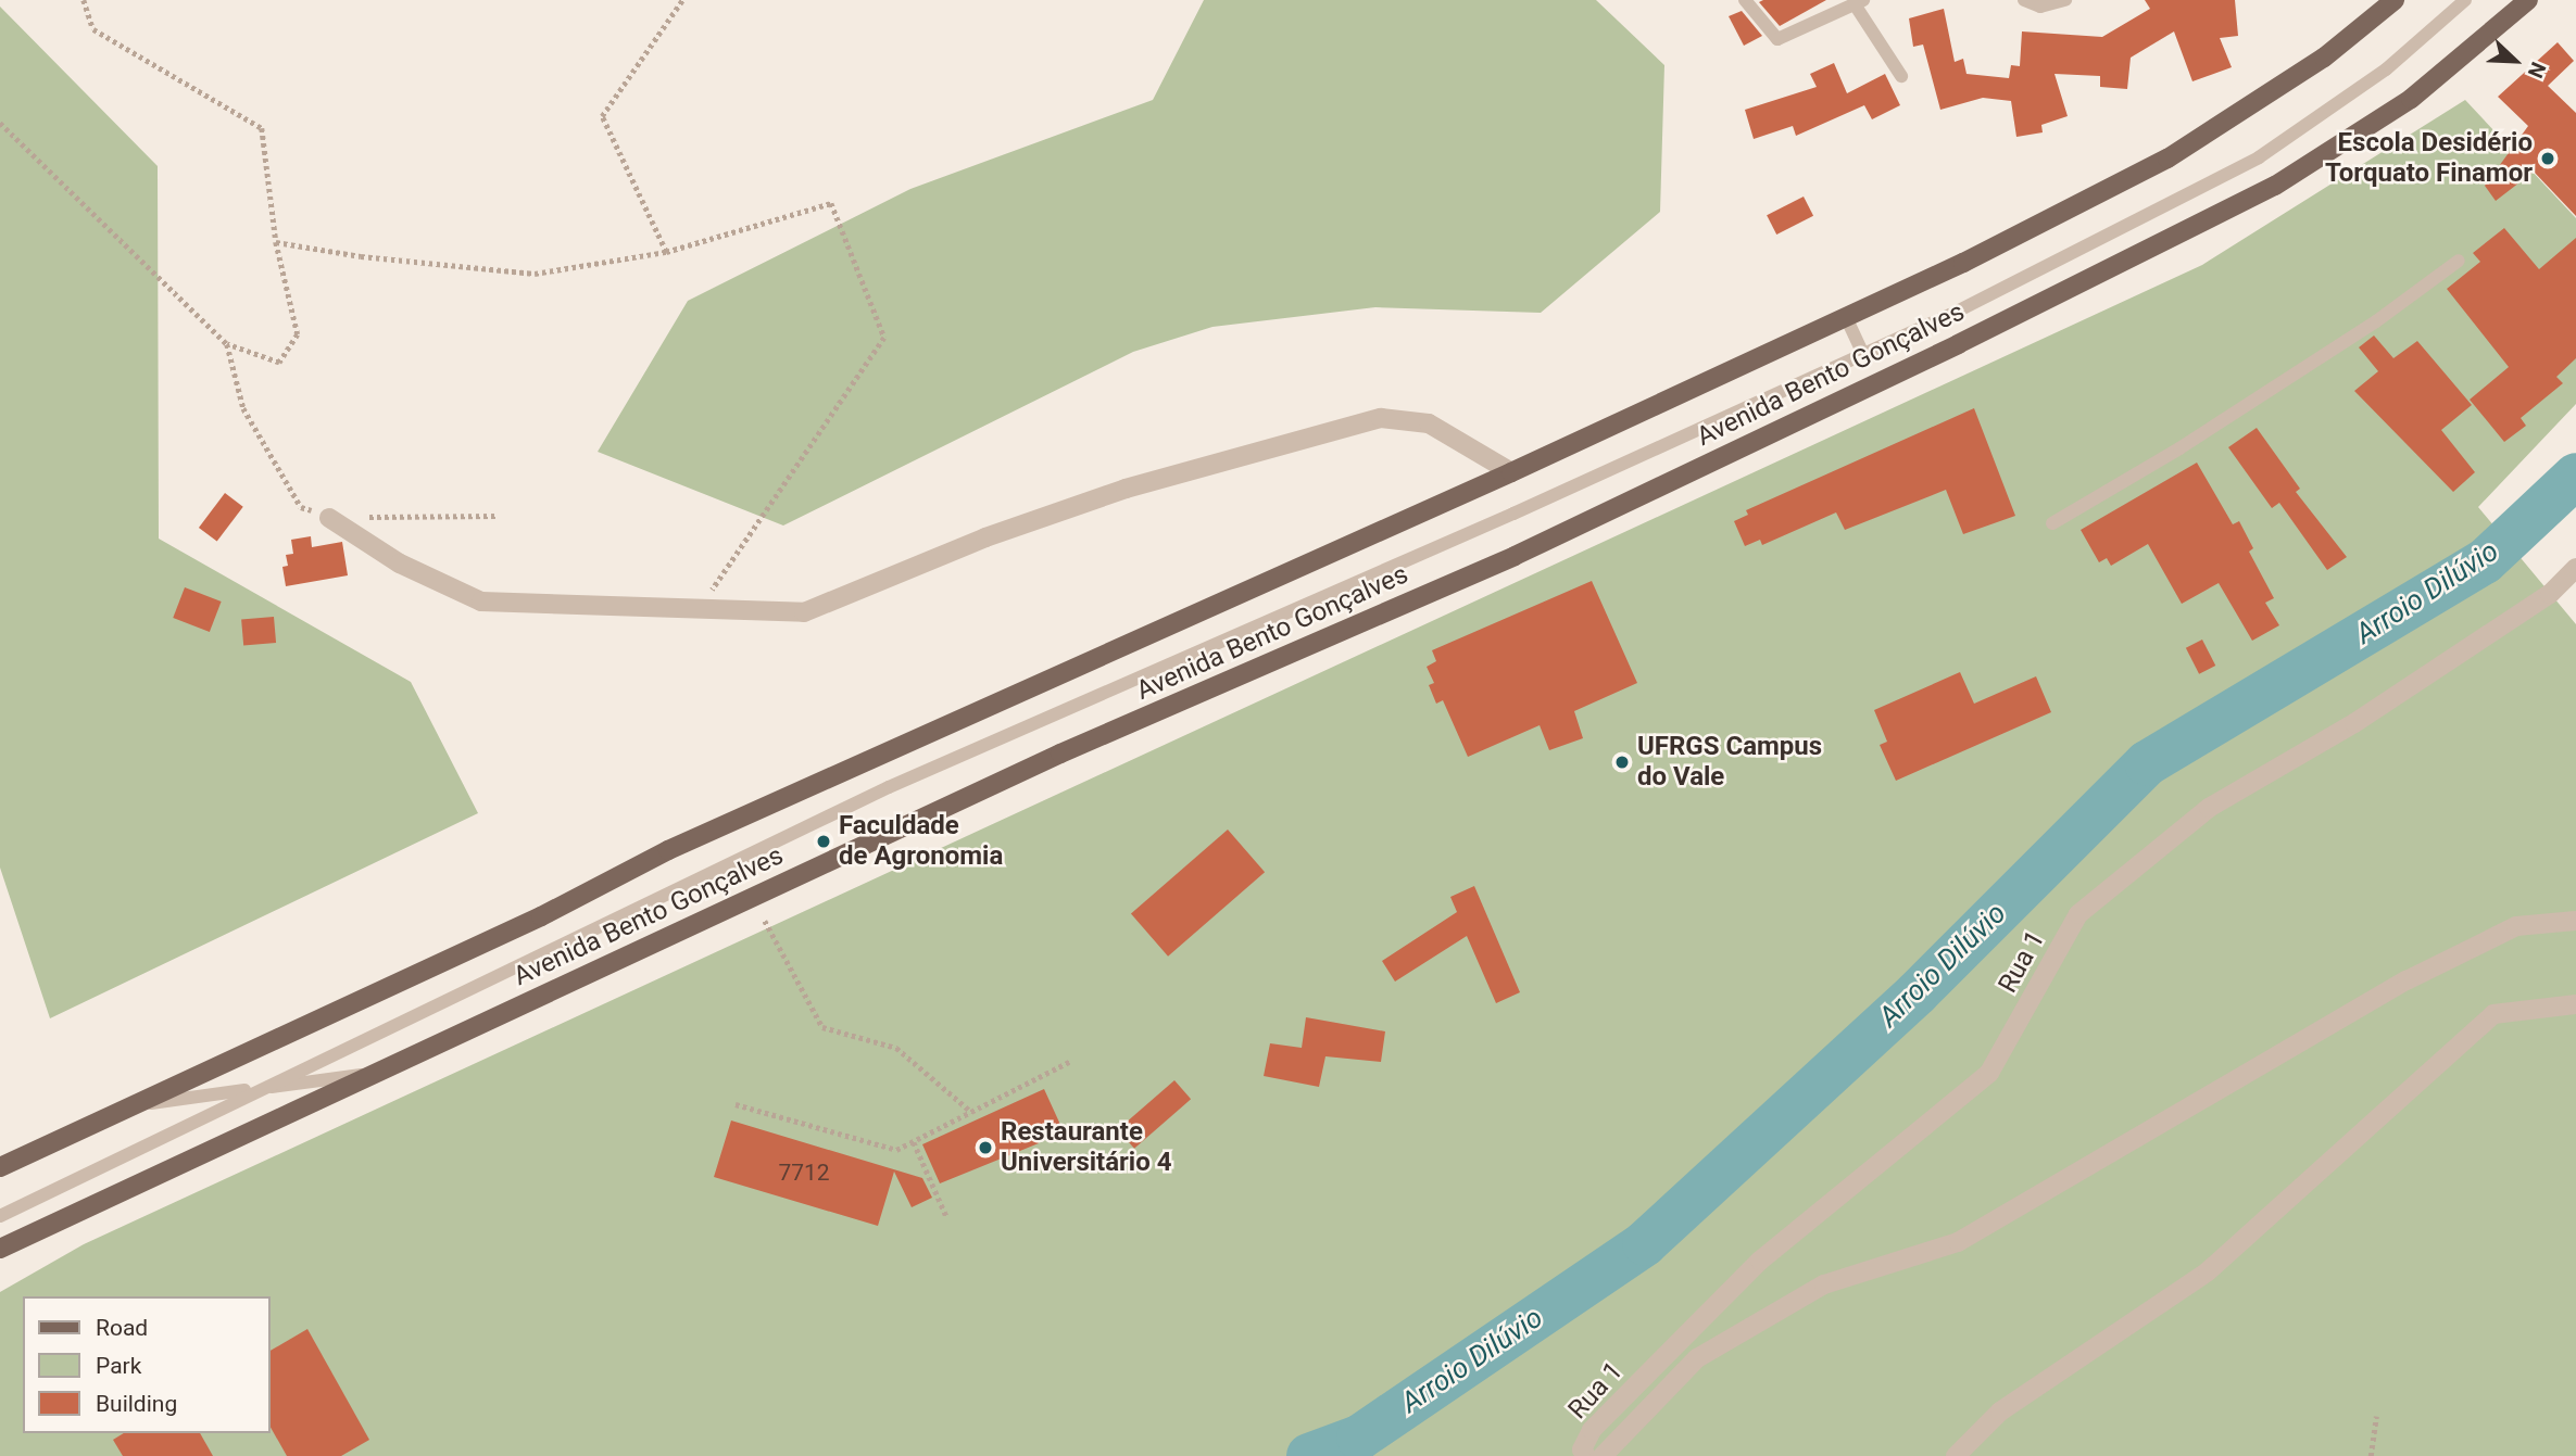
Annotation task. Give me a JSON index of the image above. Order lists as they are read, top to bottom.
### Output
{
  "streets": {
    "main road": ["Avenida Bento Gonçalves"],
    "street": ["Rua 1"]
  },
  "water": ["Arroio Dilúvio"],
  "places": [
    "Escola Desidério Torquato Finamor",
    "UFRGS Campus do Vale",
    "Faculdade de Agronomia",
    "Restaurante Universitário 4"
  ],
  "house_numbers": ["7712"],
  "legend": ["Road", "Park", "Building"],
  "north": "bottom right"
}
